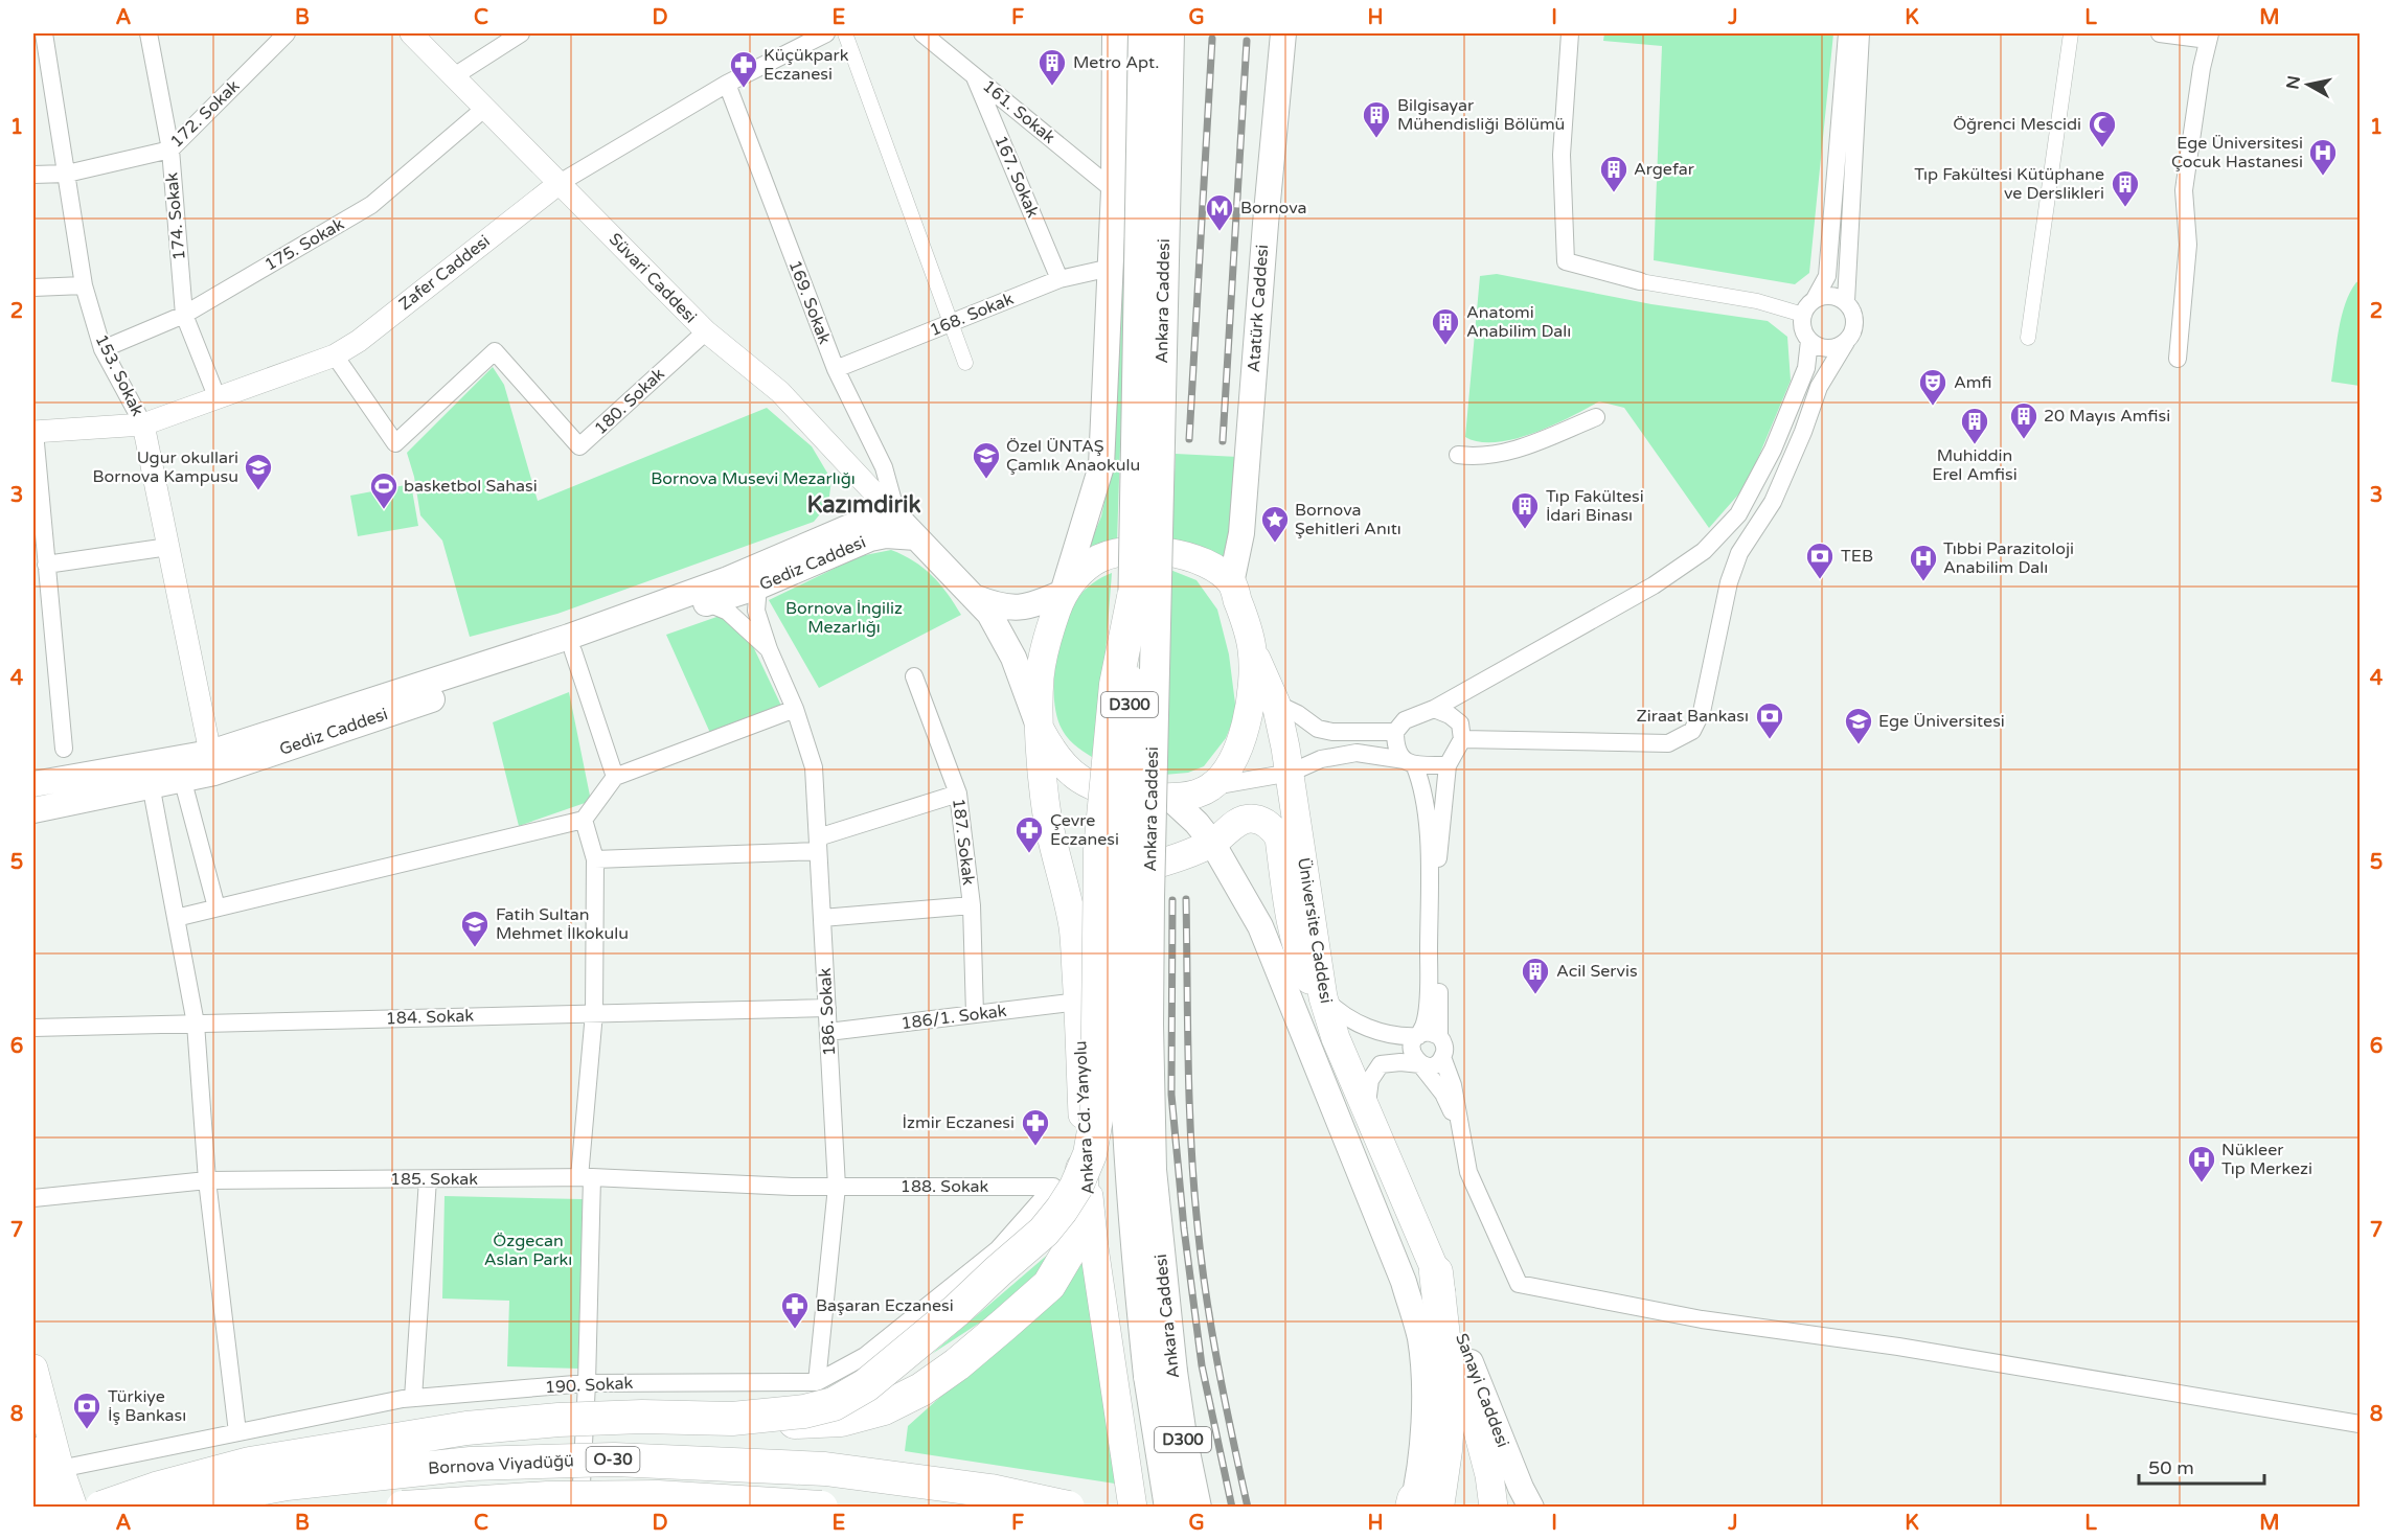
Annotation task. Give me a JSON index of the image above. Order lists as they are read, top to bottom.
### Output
{
  "streets": {
    "highway": [
      "Ankara Caddesi",
      "D300",
      "O-30",
      "Bornova Viyadüğü"
    ],
    "main road": [
      "Atatürk Caddesi",
      "Gediz Caddesi",
      "Üniversite Caddesi",
      "Ankara Cd. Yanyolu",
      "Sanayi Caddesi"
    ],
    "street": [
      "161. Sokak",
      "172. Sokak",
      "167. Sokak",
      "174. Sokak",
      "175. Sokak",
      "Zafer Caddesi",
      "Süvari Caddesi",
      "169. Sokak",
      "168. Sokak",
      "153. Sokak",
      "180. Sokak",
      "187. Sokak",
      "186. Sokak",
      "184. Sokak",
      "186/1. Sokak",
      "185. Sokak",
      "188. Sokak",
      "190. Sokak"
    ]
  },
  "crossings": [
    ["161. Sokak", "167. Sokak"],
    ["172. Sokak", "174. Sokak"],
    ["172. Sokak", "153. Sokak"],
    ["167. Sokak", "168. Sokak"],
    ["174. Sokak", "175. Sokak"],
    ["174. Sokak", "Zafer Caddesi"],
    ["175. Sokak", "Süvari Caddesi"],
    ["175. Sokak", "153. Sokak"],
    ["Zafer Caddesi", "Süvari Caddesi"],
    ["Zafer Caddesi", "169. Sokak"],
    ["Zafer Caddesi", "153. Sokak"],
    ["Zafer Caddesi", "180. Sokak"],
    ["Süvari Caddesi", "169. Sokak"],
    ["Süvari Caddesi", "180. Sokak"],
    ["Süvari Caddesi", "Gediz Caddesi"],
    ["169. Sokak", "168. Sokak"],
    ["169. Sokak", "Gediz Caddesi"],
    ["153. Sokak", "Gediz Caddesi"],
    ["Gediz Caddesi", "186. Sokak"],
    ["187. Sokak", "186/1. Sokak"],
    ["Üniversite Caddesi", "Sanayi Caddesi"],
    ["186. Sokak", "184. Sokak"],
    ["186. Sokak", "186/1. Sokak"],
    ["186. Sokak", "185. Sokak"],
    ["186. Sokak", "188. Sokak"],
    ["186. Sokak", "190. Sokak"],
    ["186/1. Sokak", "Ankara Cd. Yanyolu"],
    ["185. Sokak", "188. Sokak"],
    ["188. Sokak", "190. Sokak"]
  ],
  "districts": ["Kazımdirik"],
  "parks": ["Bornova Musevi Mezarlığı", "Bornova İngiliz Mezarlığı", "Özgecan Aslan Parkı"],
  "places": {
    "building": [
      "Metro Apt.",
      "Bilgisayar Mühendisliği Bölümü",
      "Argefar",
      "Tıp Fakültesi Kütüphane ve Derslikleri",
      "Anatomi Anabilim Dalı",
      "20 Mayıs Amfisi",
      "Muhiddin Erel Amfisi",
      "Tıp Fakültesi İdari Binası",
      "Acil Servis"
    ],
    "pharmacy": [
      "Küçükpark Eczanesi",
      "Çevre Eczanesi",
      "İzmir Eczanesi",
      "Başaran Eczanesi"
    ],
    "mosque": ["Öğrenci Mescidi"],
    "hospital": ["Ege Üniversitesi Çocuk Hastanesi", "Tıbbi Parazitoloji Anabilim Dalı", "Nükleer Tıp Merkezi"],
    "metro station": ["Bornova"],
    "theatre": ["Amfi"],
    "school or university": [
      "Özel ÜNTAŞ Çamlık Anaokulu",
      "Ugur okullari Bornova Kampusu",
      "Ege Üniversitesi",
      "Fatih Sultan Mehmet İlkokulu"
    ],
    "sports": ["basketbol Sahasi"],
    "place": ["Bornova Şehitleri Anıtı"],
    "bank": ["TEB", "Ziraat Bankası", "Türkiye İş Bankası"]
  },
  "scale_bar": "50 m",
  "north": "left",
  "grid": {
    "columns": [
      "A",
      "B",
      "C",
      "D",
      "E",
      "F",
      "G",
      "H",
      "I",
      "J",
      "K",
      "L",
      "M"
    ],
    "rows": [
      "1",
      "2",
      "3",
      "4",
      "5",
      "6",
      "7",
      "8"
    ]
  }
}
